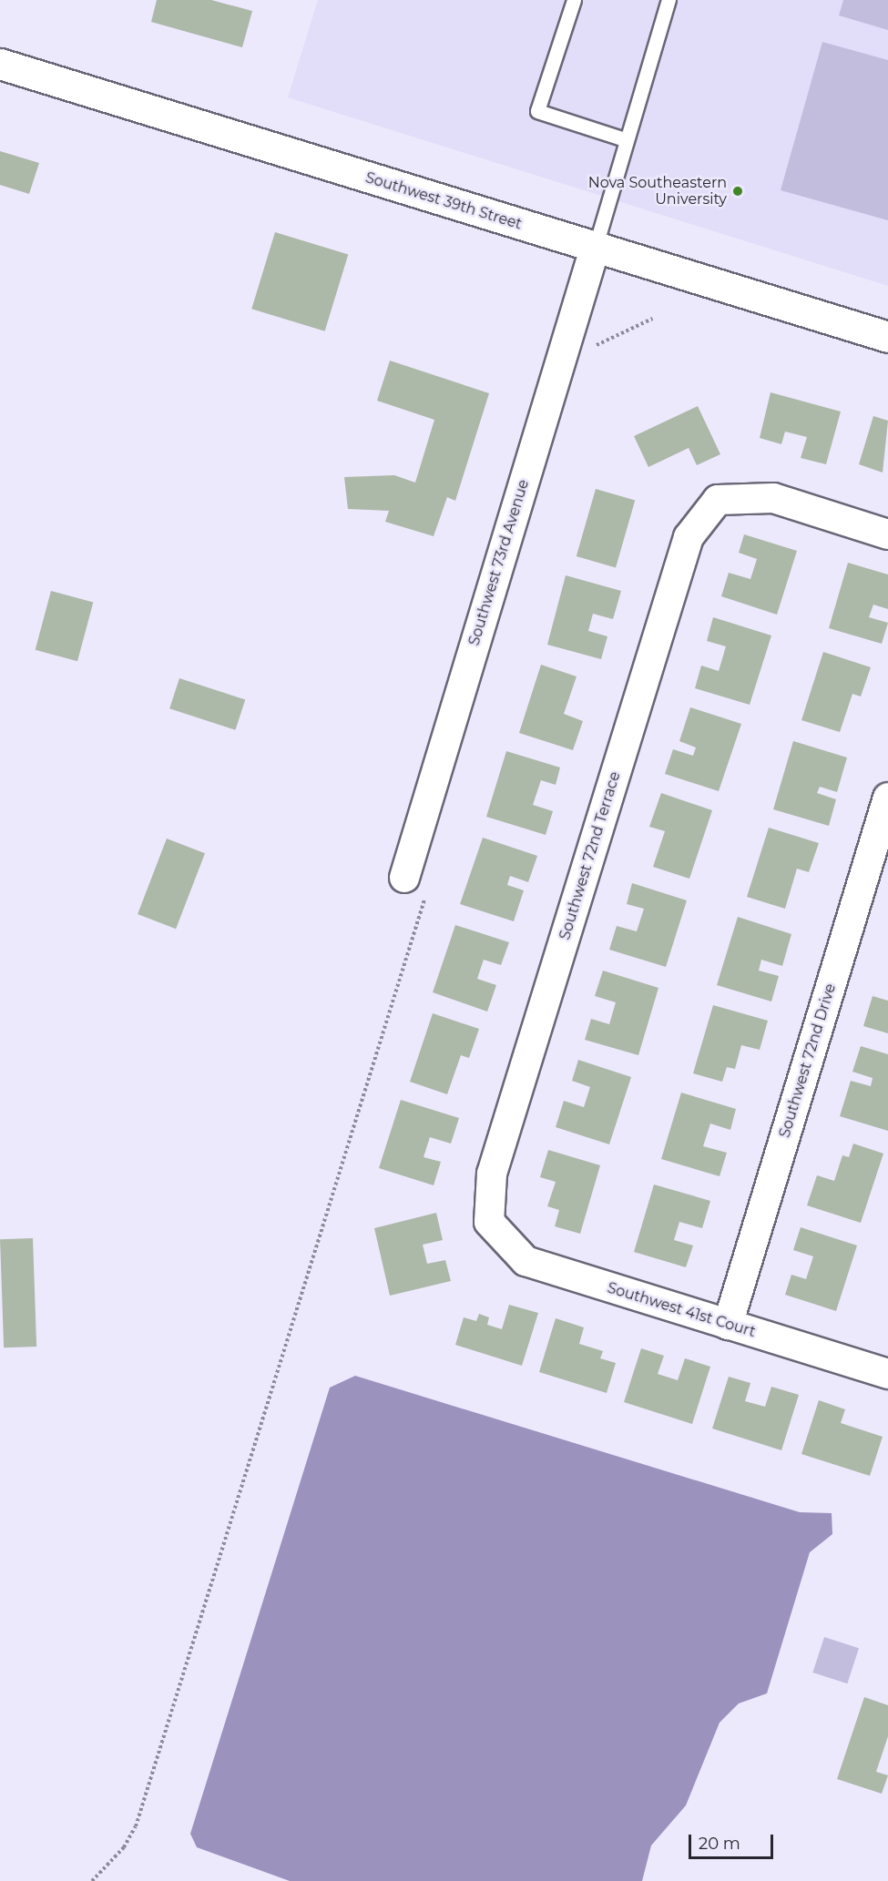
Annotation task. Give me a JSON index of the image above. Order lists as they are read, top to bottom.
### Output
{
  "streets": {
    "street": [
      "Southwest 39th Street",
      "Southwest 73rd Avenue",
      "Southwest 72nd Terrace",
      "Southwest 72nd Drive",
      "Southwest 41st Court"
    ]
  },
  "crossings": [
    ["Southwest 39th Street", "Southwest 73rd Avenue"],
    ["Southwest 72nd Terrace", "Southwest 41st Court"],
    ["Southwest 72nd Drive", "Southwest 41st Court"]
  ],
  "places": ["Nova Southeastern University"],
  "scale_bar": "20 m"
}
